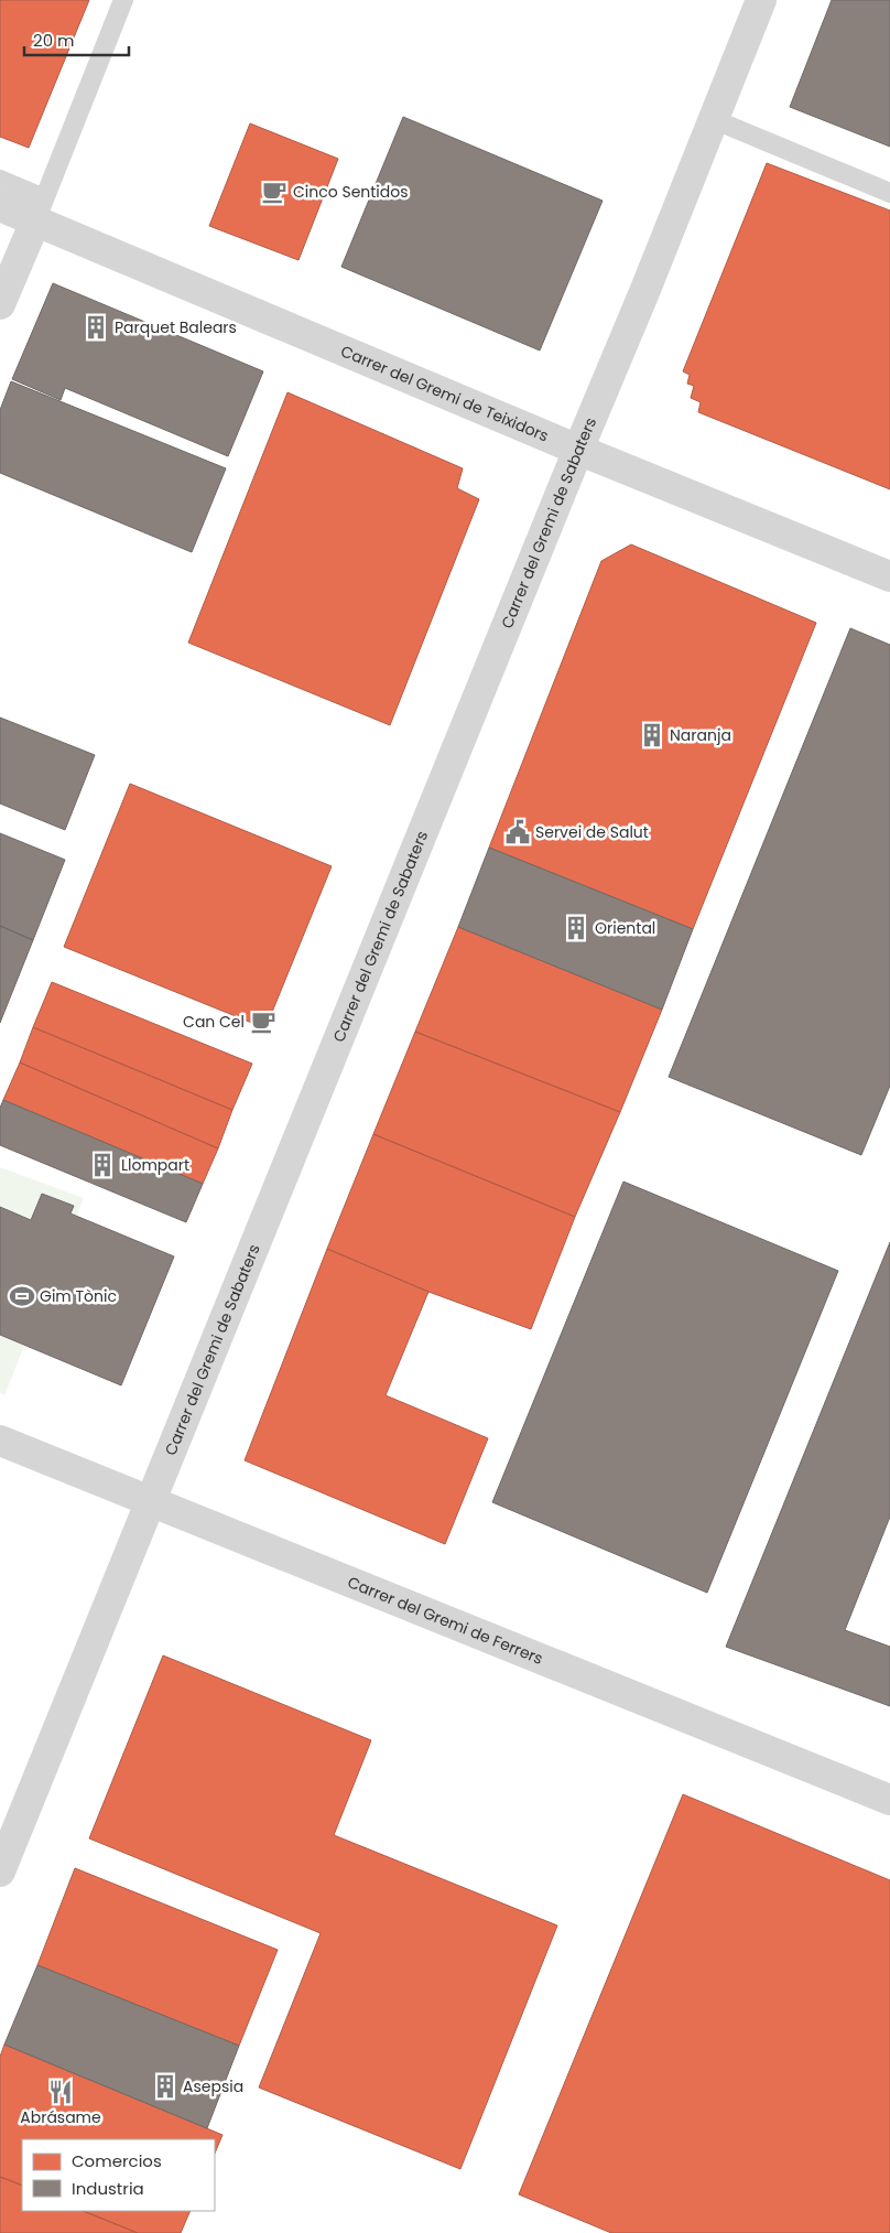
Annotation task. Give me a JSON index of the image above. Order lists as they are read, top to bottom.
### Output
{
  "streets": {
    "street": ["Carrer del Gremi de Teixidors", "Carrer del Gremi de Sabaters", "Carrer del Gremi de Ferrers"]
  },
  "crossings": [
    ["Carrer del Gremi de Teixidors", "Carrer del Gremi de Sabaters"],
    ["Carrer del Gremi de Sabaters", "Carrer del Gremi de Ferrers"]
  ],
  "places": {
    "cafe": ["Cinco Sentidos", "Can Cel"],
    "building": [
      "Parquet Balears",
      "Naranja",
      "Oriental",
      "Llompart",
      "Asepsia"
    ],
    "public building": ["Servei de Salut"],
    "sports": ["Gim Tònic"],
    "restaurant": ["Abrásame"]
  },
  "legend": ["Comercios", "Industria"],
  "scale_bar": "20 m"
}
